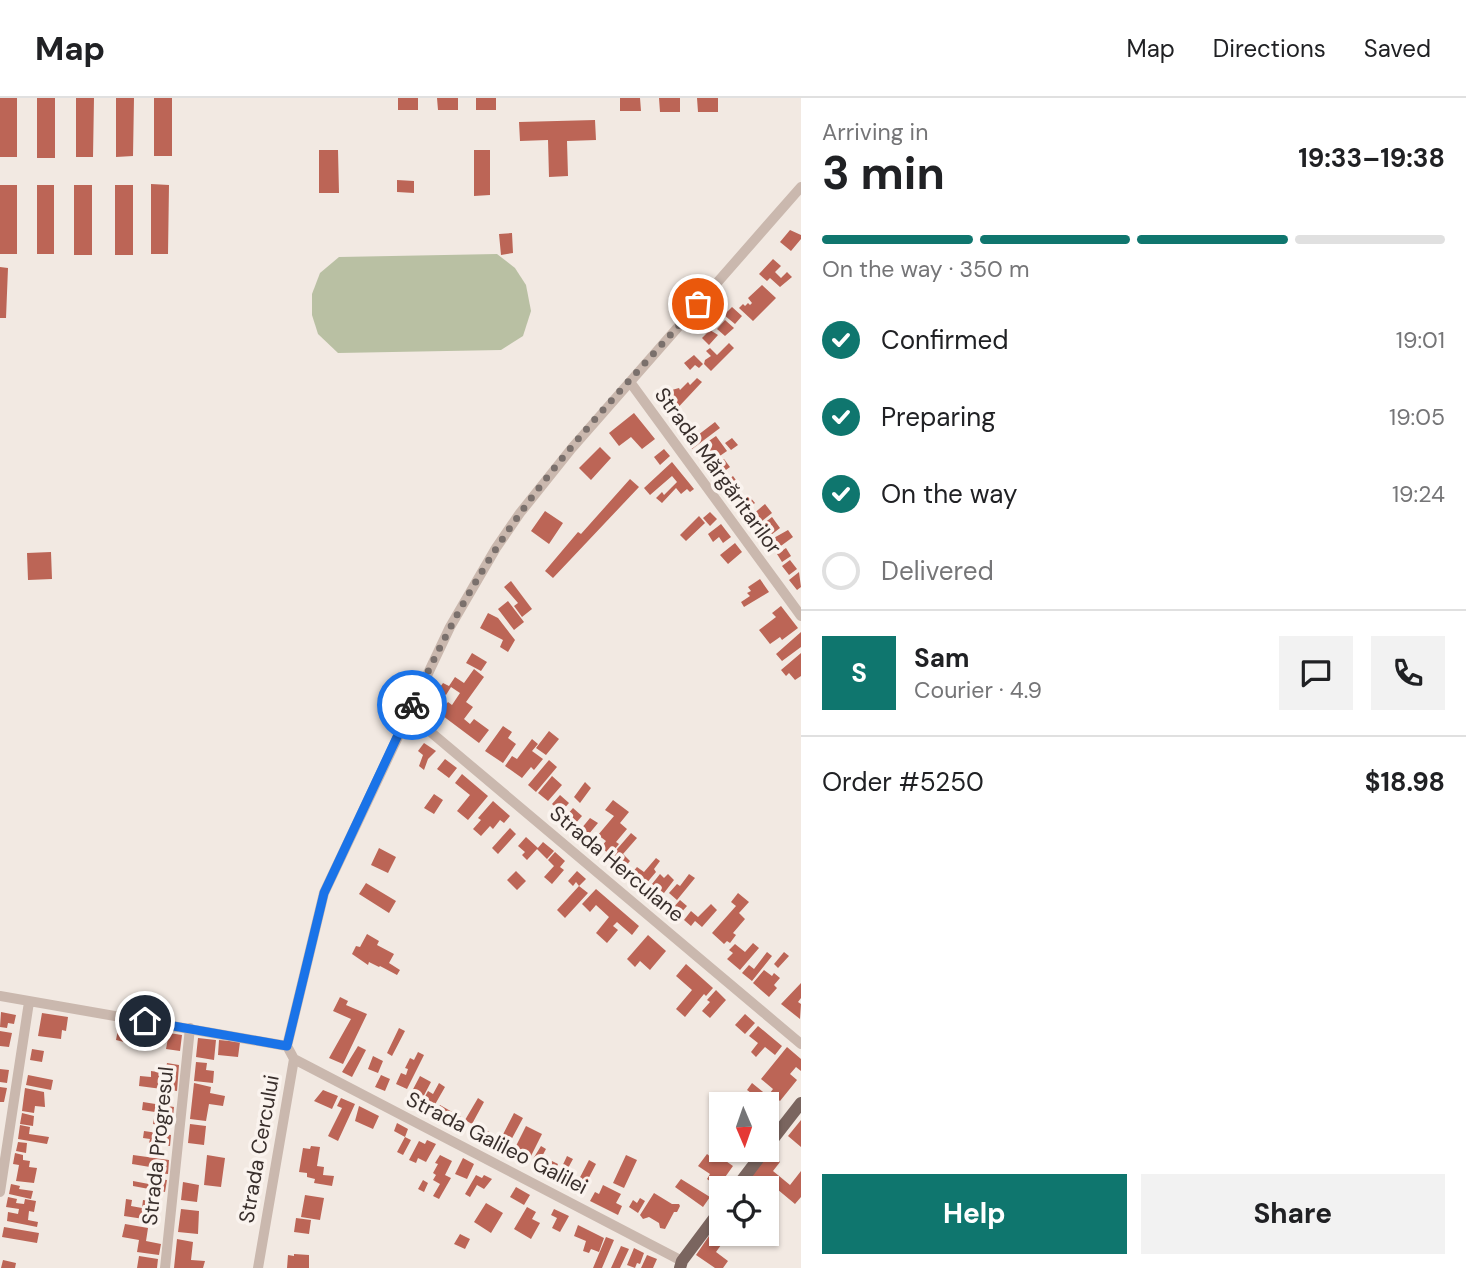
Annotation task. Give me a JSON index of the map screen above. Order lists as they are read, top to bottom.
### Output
{
  "streets": {
    "street": [
      "Strada Mărgăritarilor",
      "Strada Herculane",
      "Strada Galileo Galilei",
      "Strada Progresul",
      "Strada Cercului"
    ]
  },
  "crossings": [
    ["Strada Galileo Galilei", "Strada Cercului"]
  ],
  "north": "bottom",
  "page": {
    "header": "Map",
    "nav": ["Map", "Directions", "Saved"],
    "heading": ["3 min", "Arriving in", "19:33–19:38"],
    "panel": [
      "Sam",
      "Courier · 4.9",
      "Order #5250",
      "$18.98"
    ],
    "bar": "On the way · 350 m",
    "list": [
      ["Confirmed", "19:01"],
      ["Preparing", "19:05"],
      ["On the way", "19:24"],
      "Delivered"
    ],
    "round": "S",
    "buttons": ["Help", "Share"]
  }
}
